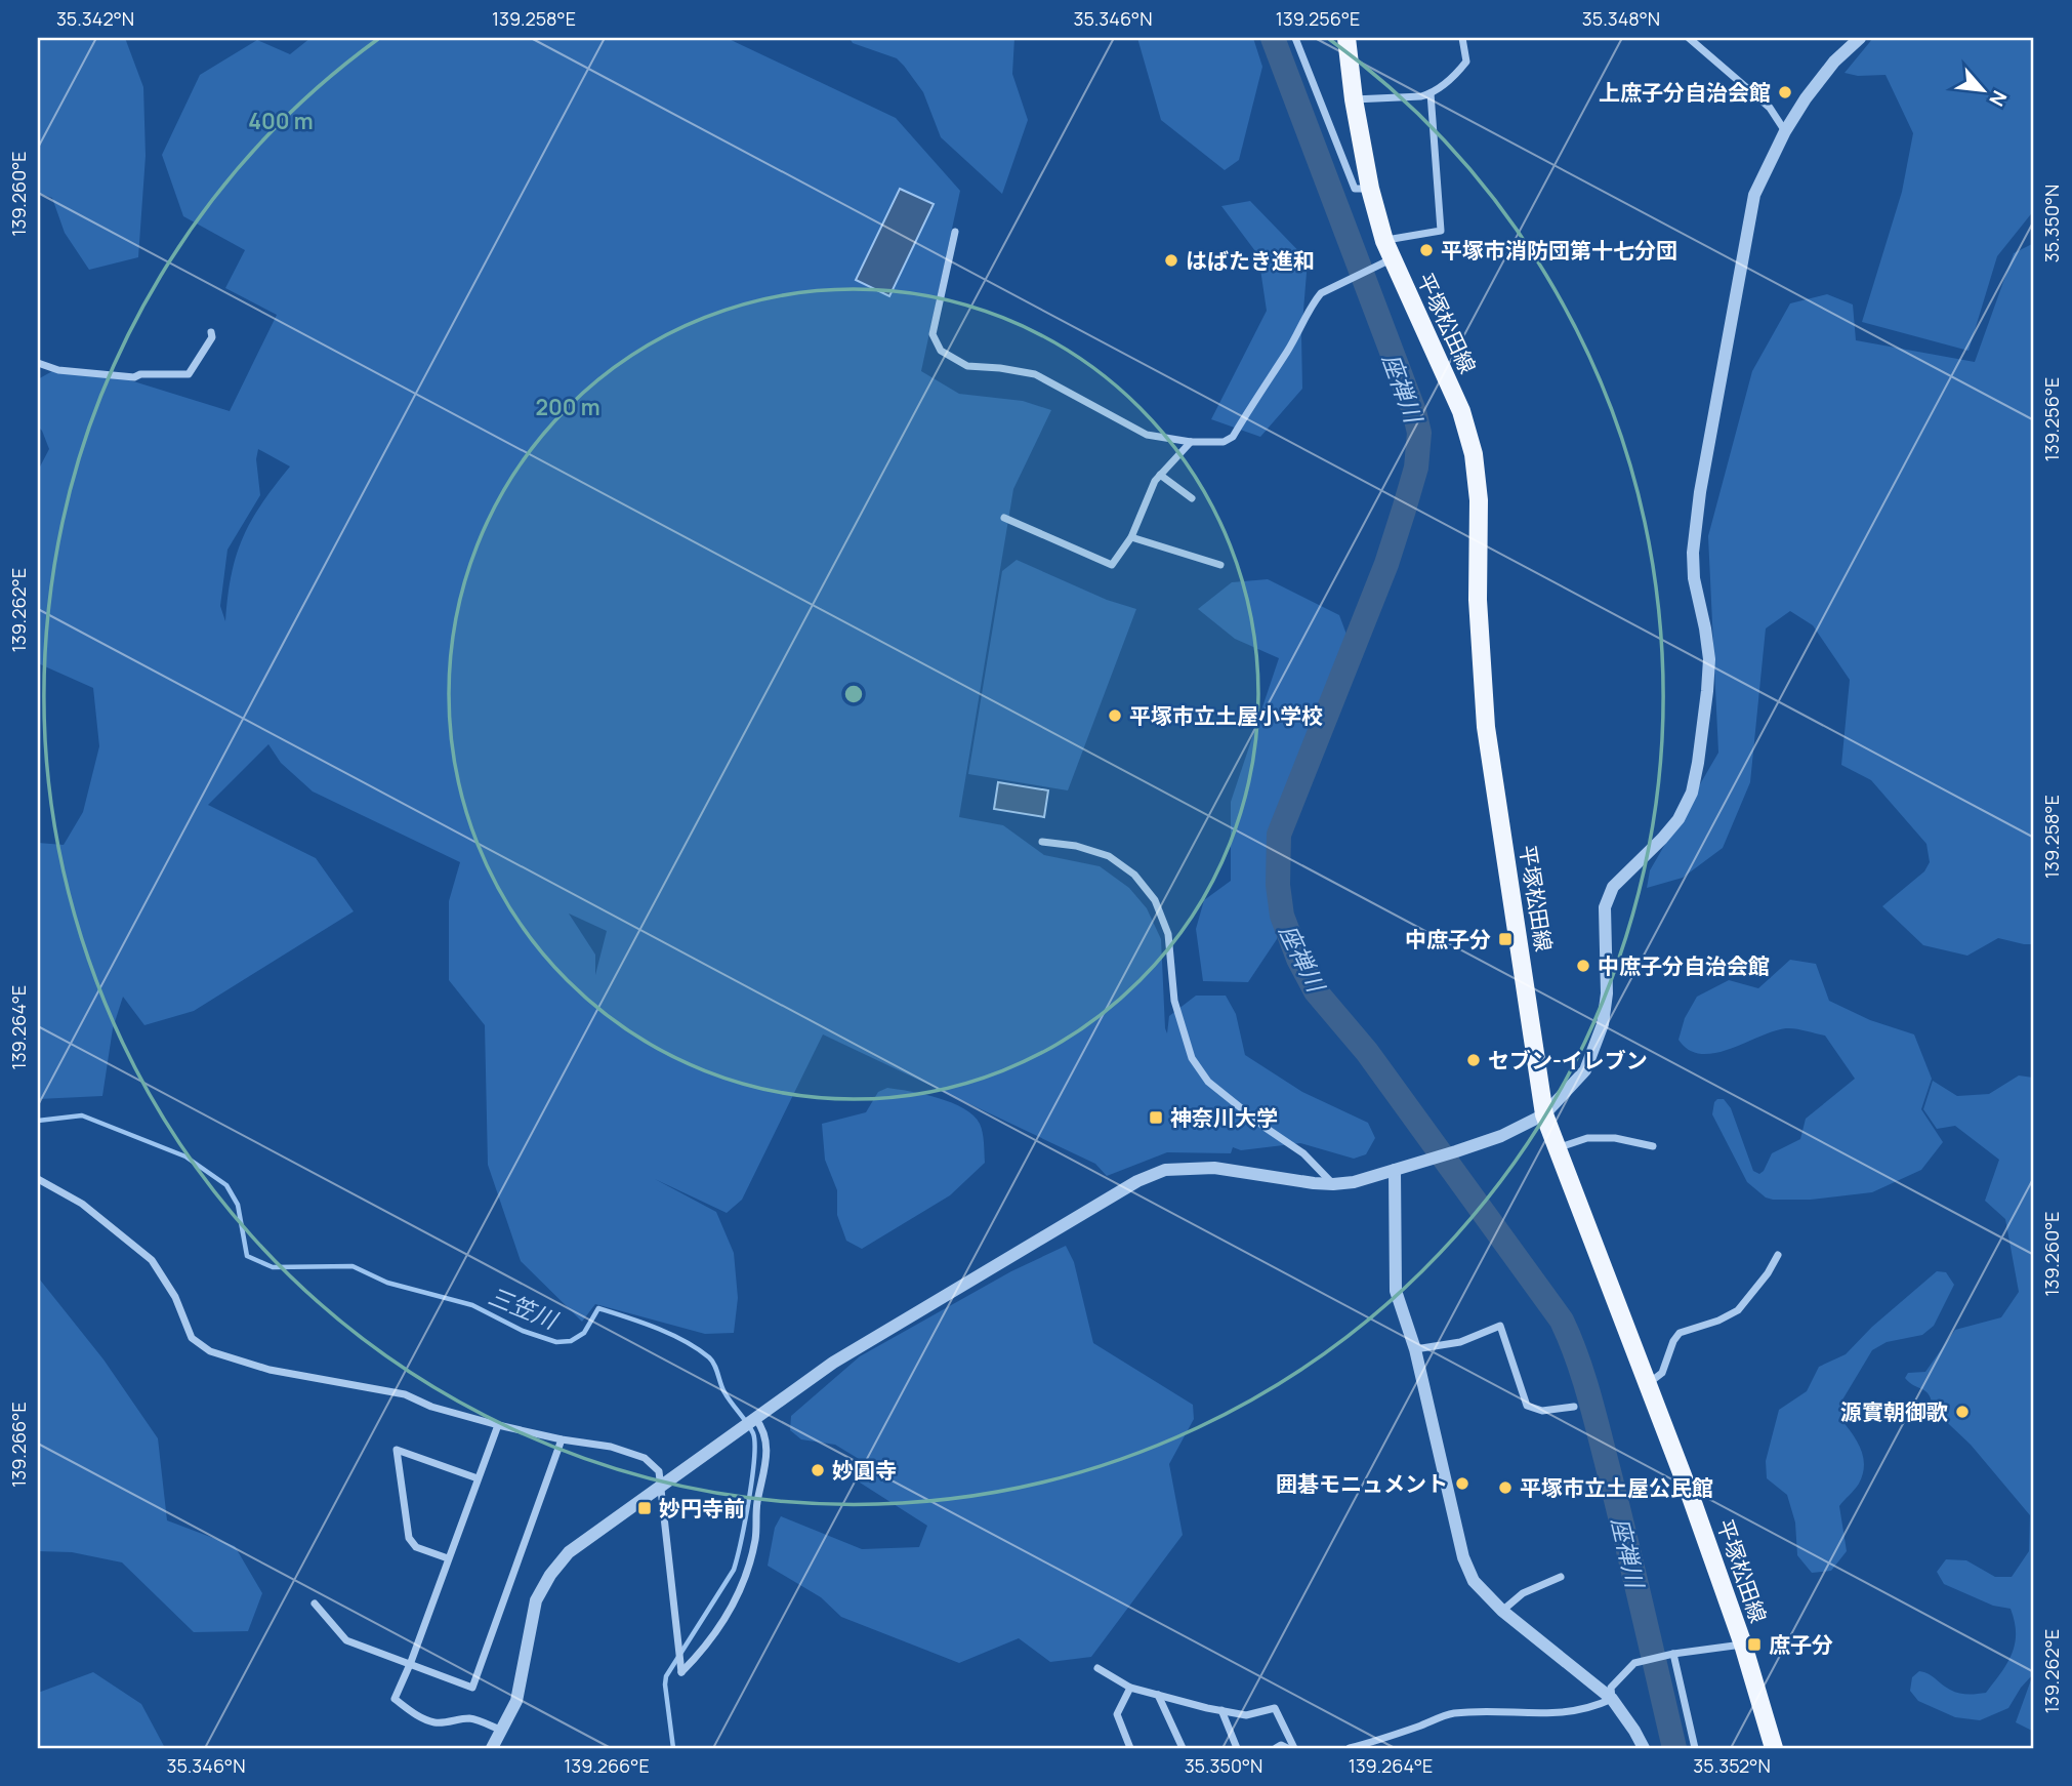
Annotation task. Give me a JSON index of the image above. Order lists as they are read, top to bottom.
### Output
{
  "streets": {
    "main road": ["平塚松田線"]
  },
  "water": ["座禅川", "三笠川"],
  "places": {
    "other": [
      "上庶子分自治会館",
      "平塚市消防団第十七分団",
      "はばたき進和",
      "平塚市立土屋小学校",
      "中庶子分自治会館",
      "セブン-イレブン",
      "源實朝御歌",
      "妙圓寺",
      "囲碁モニュメント",
      "平塚市立土屋公民館"
    ],
    "transit": [
      "中庶子分",
      "神奈川大学",
      "妙円寺前",
      "庶子分"
    ]
  },
  "north": "bottom right",
  "coordinates": [
    "35.342°N",
    "139.258°E",
    "35.346°N",
    "139.256°E",
    "35.348°N",
    "139.260°E",
    "35.350°N",
    "139.262°E",
    "139.264°E",
    "139.266°E",
    "35.352°N"
  ],
  "rings": ["400 m", "200 m"]
}
